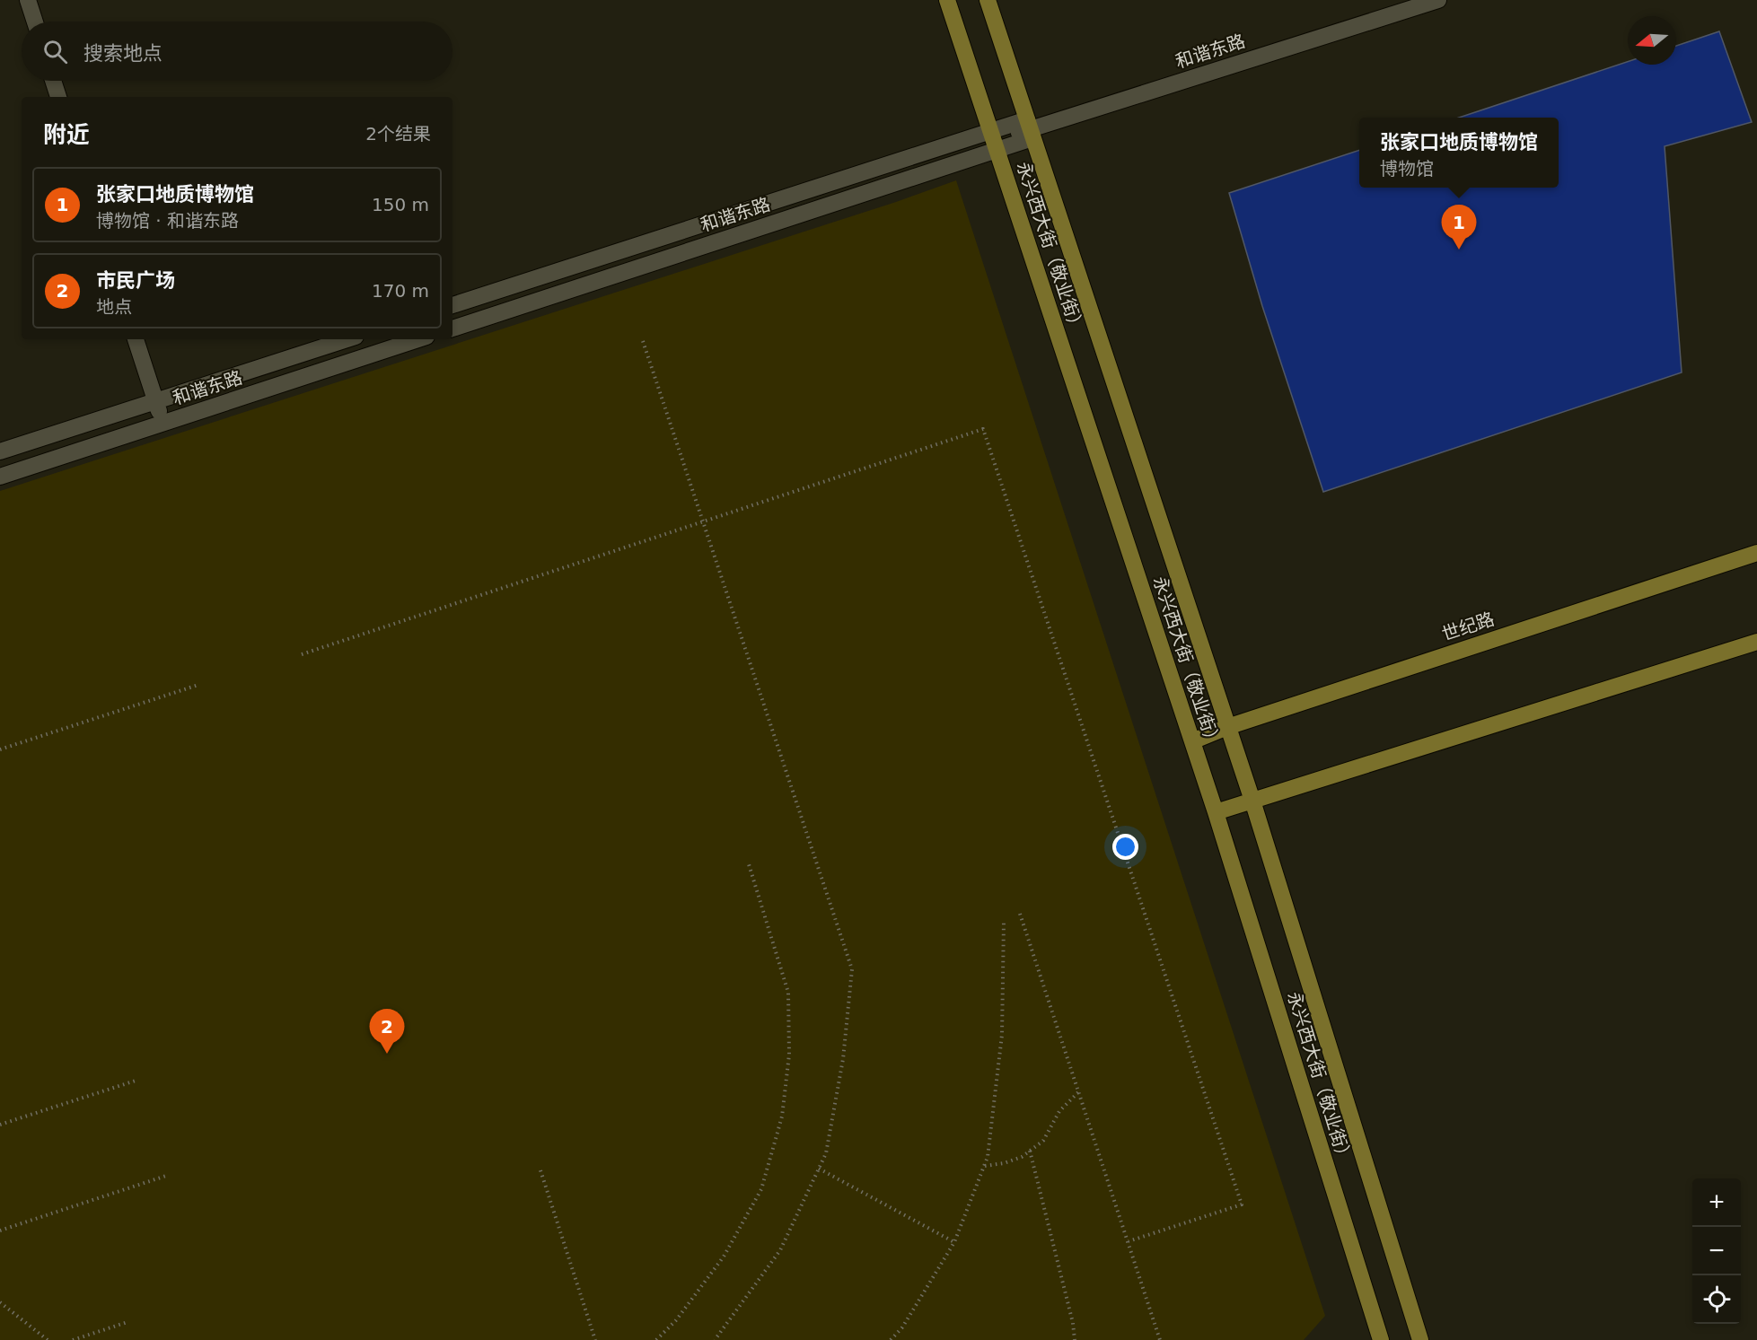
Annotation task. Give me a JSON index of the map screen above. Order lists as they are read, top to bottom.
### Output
{
  "streets": {
    "main road": ["永兴西大街（敬业街）", "世纪路"],
    "street": ["和谐东路"]
  },
  "crossings": [
    ["和谐东路", "永兴西大街（敬业街）"],
    ["永兴西大街（敬业街）", "世纪路"]
  ],
  "north": "left",
  "page": {
    "search": "搜索地点",
    "heading": ["附近", "2个结果"],
    "popup": ["张家口地质博物馆", "博物馆"],
    "list": [
      {
        "mark": "1",
        "name": "张家口地质博物馆",
        "note": "博物馆 · 和谐东路",
        "value": "150 m"
      },
      {
        "mark": "2",
        "name": "市民广场",
        "note": "地点",
        "value": "170 m"
      }
    ],
    "pins": ["1", "2"],
    "map_buttons": ["+", "−"]
  }
}
